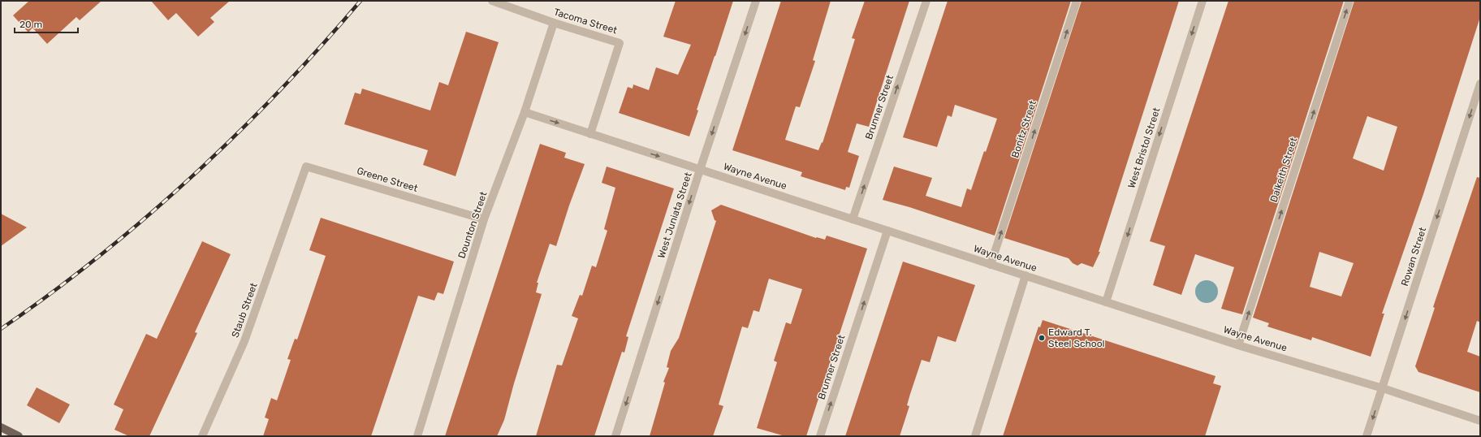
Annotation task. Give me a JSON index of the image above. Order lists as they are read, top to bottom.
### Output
{
  "streets": {
    "street": [
      "Tacoma Street",
      "Brunner Street",
      "Bonitz Street",
      "West Bristol Street",
      "Dalkeith Street",
      "Wayne Avenue",
      "Greene Street",
      "West Juniata Street",
      "Dounton Street",
      "Rowan Street",
      "Staub Street"
    ]
  },
  "crossings": [
    ["Tacoma Street", "Wayne Avenue"],
    ["Tacoma Street", "Dounton Street"],
    ["Brunner Street", "Wayne Avenue"],
    ["Bonitz Street", "Wayne Avenue"],
    ["West Bristol Street", "Wayne Avenue"],
    ["Dalkeith Street", "Wayne Avenue"],
    ["Wayne Avenue", "West Juniata Street"],
    ["Wayne Avenue", "Dounton Street"],
    ["Wayne Avenue", "Rowan Street"],
    ["Greene Street", "Dounton Street"],
    ["Greene Street", "Staub Street"]
  ],
  "one_way": [
    "Brunner Street",
    "Bonitz Street",
    "West Bristol Street",
    "Dalkeith Street",
    "West Juniata Street",
    "Rowan Street"
  ],
  "places": ["Edward T. Steel School"],
  "scale_bar": "20 m"
}
